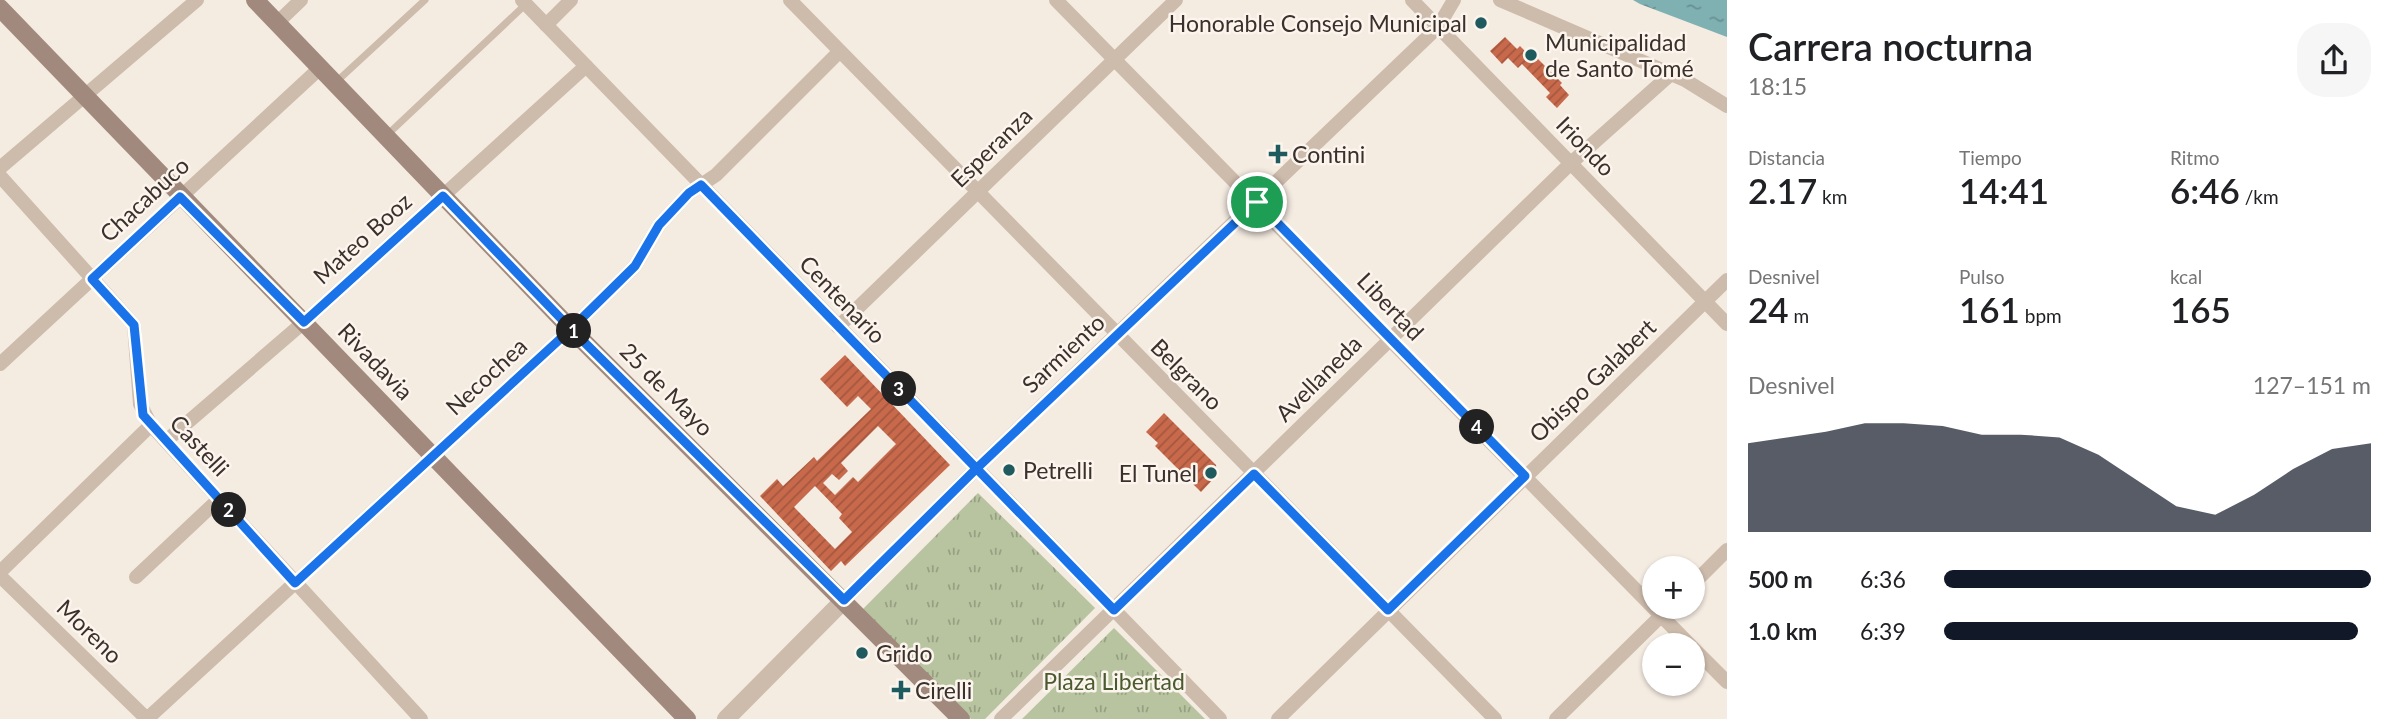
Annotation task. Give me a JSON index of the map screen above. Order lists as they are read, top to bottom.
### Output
{
  "streets": {
    "main road": ["Rivadavia", "25 de Mayo"],
    "street": [
      "Iriondo",
      "Esperanza",
      "Chacabuco",
      "Mateo Booz",
      "Centenario",
      "Libertad",
      "Sarmiento",
      "Belgrano",
      "Necochea",
      "Avellaneda",
      "Obispo Galabert",
      "Castelli",
      "Moreno"
    ]
  },
  "crossings": [
    ["Iriondo", "Sarmiento"],
    ["Iriondo", "Avellaneda"],
    ["Iriondo", "Obispo Galabert"],
    ["Esperanza", "Centenario"],
    ["Esperanza", "Libertad"],
    ["Esperanza", "Belgrano"],
    ["Chacabuco", "Rivadavia"],
    ["Chacabuco", "25 de Mayo"],
    ["Chacabuco", "Castelli"],
    ["Mateo Booz", "Centenario"],
    ["Mateo Booz", "Rivadavia"],
    ["Mateo Booz", "25 de Mayo"],
    ["Mateo Booz", "Castelli"],
    ["Centenario", "Sarmiento"],
    ["Centenario", "Necochea"],
    ["Centenario", "Avellaneda"],
    ["Libertad", "Sarmiento"],
    ["Libertad", "Avellaneda"],
    ["Libertad", "Obispo Galabert"],
    ["Sarmiento", "Belgrano"],
    ["Sarmiento", "25 de Mayo"],
    ["Rivadavia", "Necochea"],
    ["Belgrano", "Necochea"],
    ["Belgrano", "Avellaneda"],
    ["Belgrano", "Obispo Galabert"],
    ["Necochea", "25 de Mayo"],
    ["Necochea", "Castelli"],
    ["Necochea", "Moreno"]
  ],
  "parks": ["Plaza Libertad"],
  "places": {
    "other": [
      "Honorable Consejo Municipal",
      "Municipalidad de Santo Tomé",
      "Petrelli",
      "El Tunel",
      "Grido"
    ],
    "health": ["Contini", "Cirelli"]
  },
  "page": {
    "heading": ["Carrera nocturna", "18:15"],
    "stats": [
      ["Distancia", "2.17 km"],
      ["Tiempo", "14:41"],
      ["Ritmo", "6:46 /km"],
      ["Desnivel", "24 m"],
      ["Pulso", "161 bpm"],
      ["kcal", "165"]
    ],
    "pins": [
      "1",
      "3",
      "4",
      "2"
    ],
    "chart": ["Desnivel", "127–151 m"],
    "list": [
      {
        "name": "500 m",
        "note": "6:36"
      },
      {
        "name": "1.0 km",
        "note": "6:39"
      }
    ],
    "map_buttons": ["+", "−"]
  }
}
